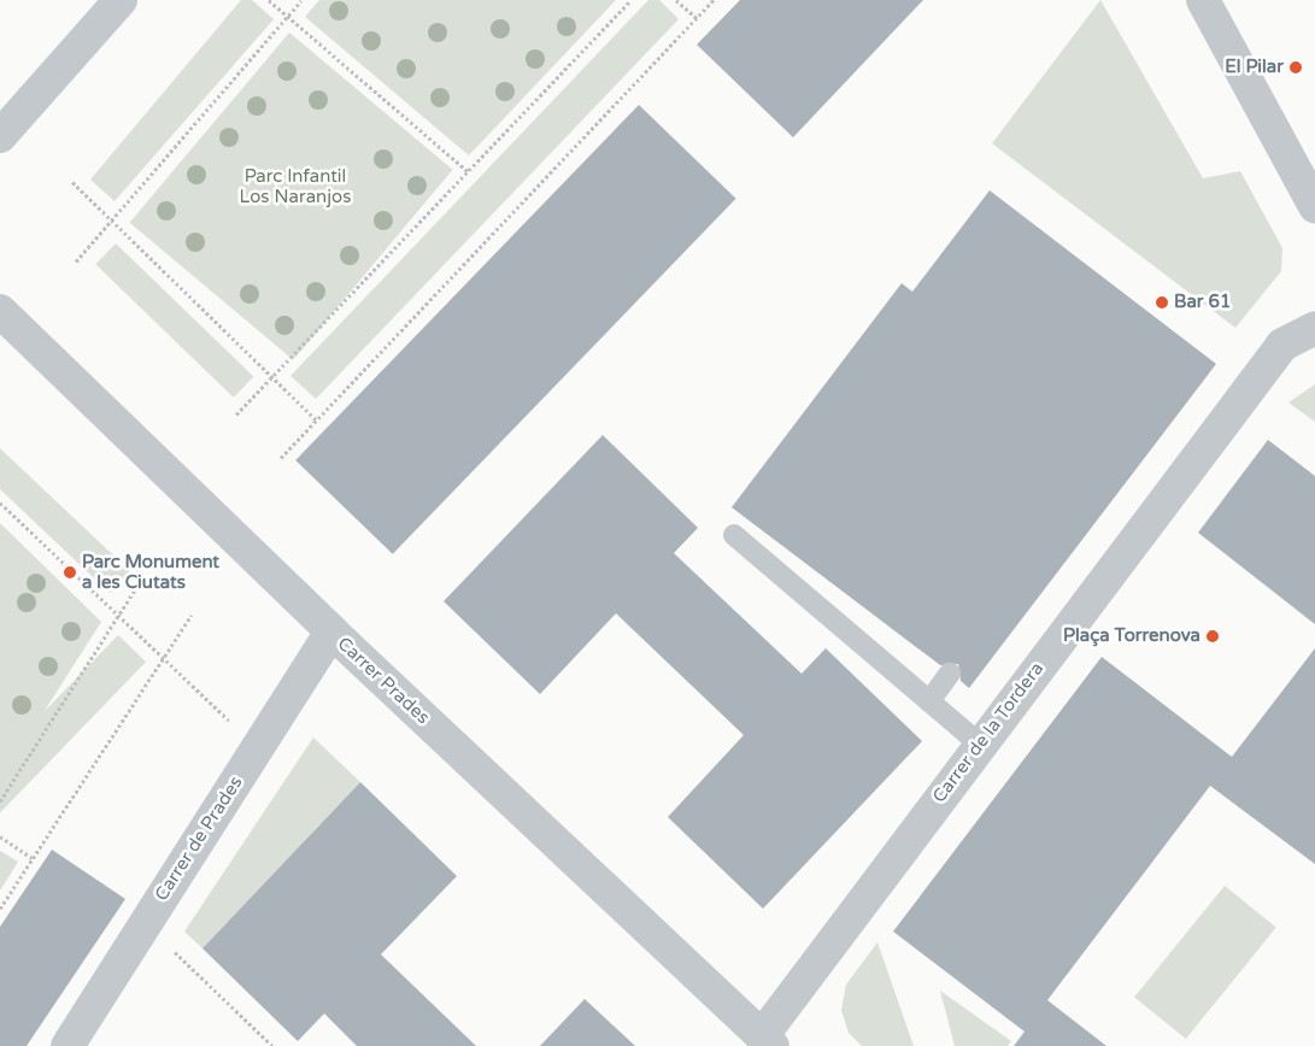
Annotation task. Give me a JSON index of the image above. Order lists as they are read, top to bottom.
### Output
{
  "streets": {
    "street": ["Carrer Prades", "Carrer de la Tordera", "Carrer de Prades"]
  },
  "crossings": [
    ["Carrer Prades", "Carrer de la Tordera"],
    ["Carrer Prades", "Carrer de Prades"]
  ],
  "parks": ["Parc Infantil Los Naranjos"],
  "places": [
    "El Pilar",
    "Bar 61",
    "Parc Monument a les Ciutats",
    "Plaça Torrenova"
  ]
}
